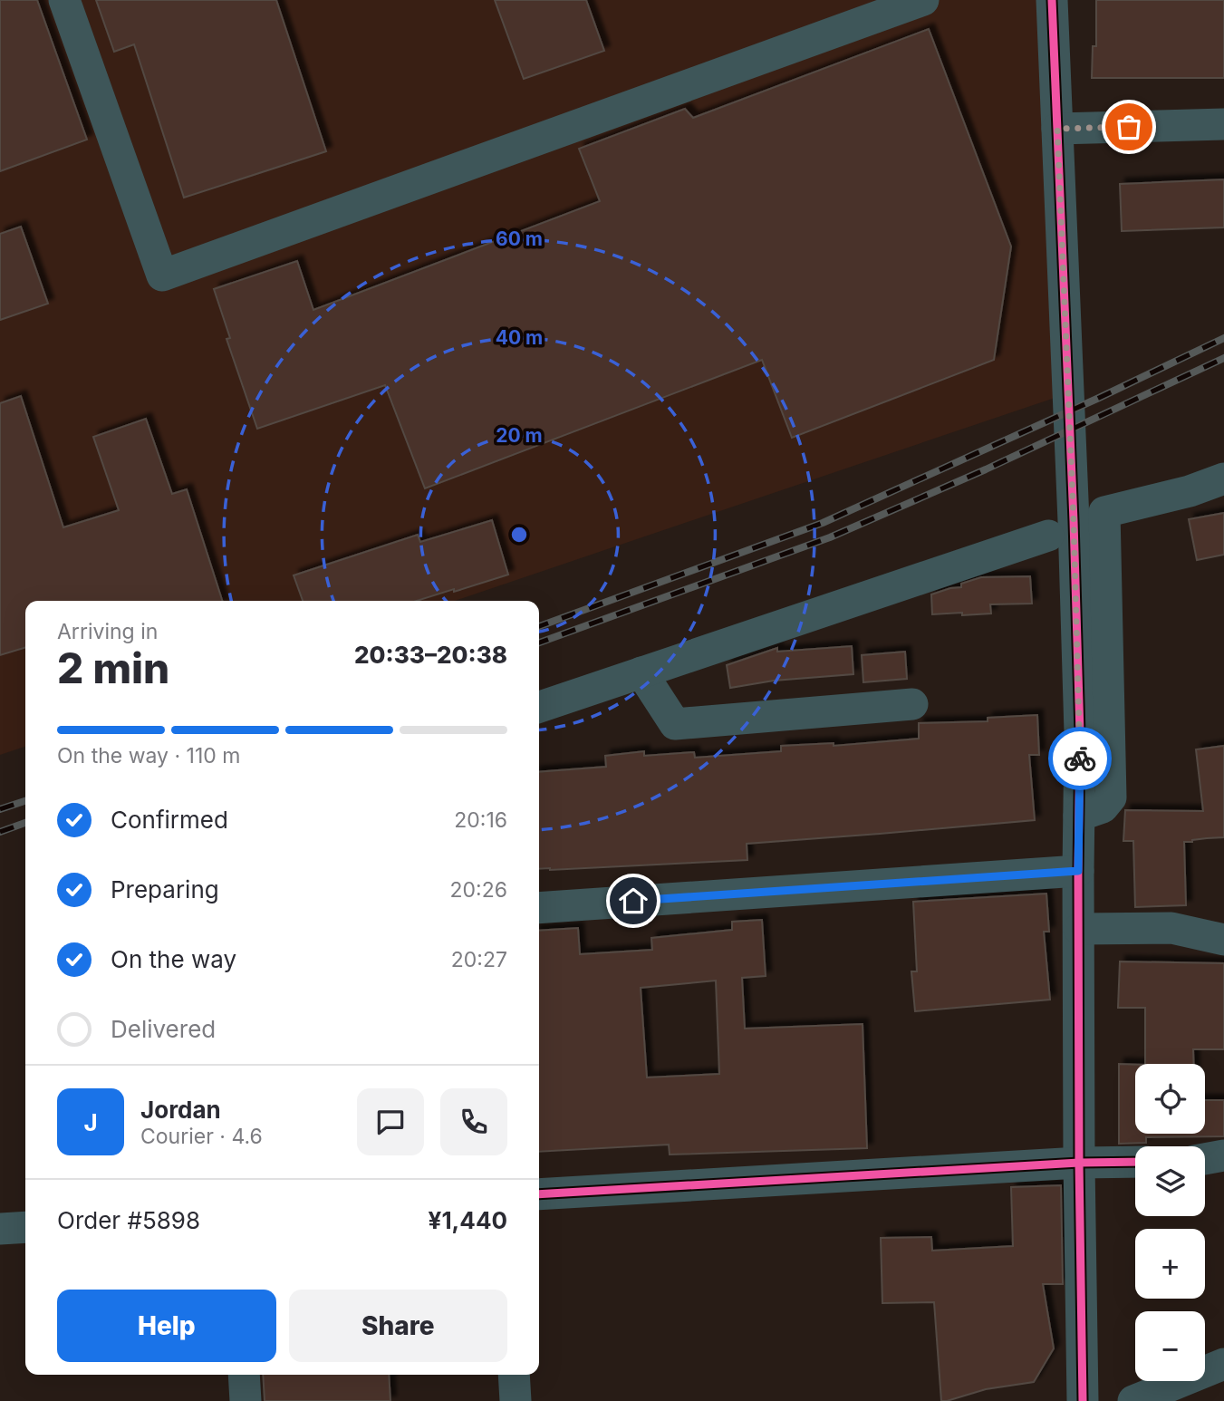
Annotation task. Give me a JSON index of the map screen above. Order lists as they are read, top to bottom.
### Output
{
  "page": {
    "heading": ["2 min", "Arriving in", "20:33–20:38"],
    "panel": [
      "Jordan",
      "Courier · 4.6",
      "Order #5898",
      "¥1,440"
    ],
    "bar": "On the way · 110 m",
    "list": [
      ["Confirmed", "20:16"],
      ["Preparing", "20:26"],
      ["On the way", "20:27"],
      "Delivered"
    ],
    "map_buttons": ["+", "−"],
    "round": "J",
    "buttons": ["Help", "Share"]
  },
  "rings": ["60 m", "40 m", "20 m"]
}
